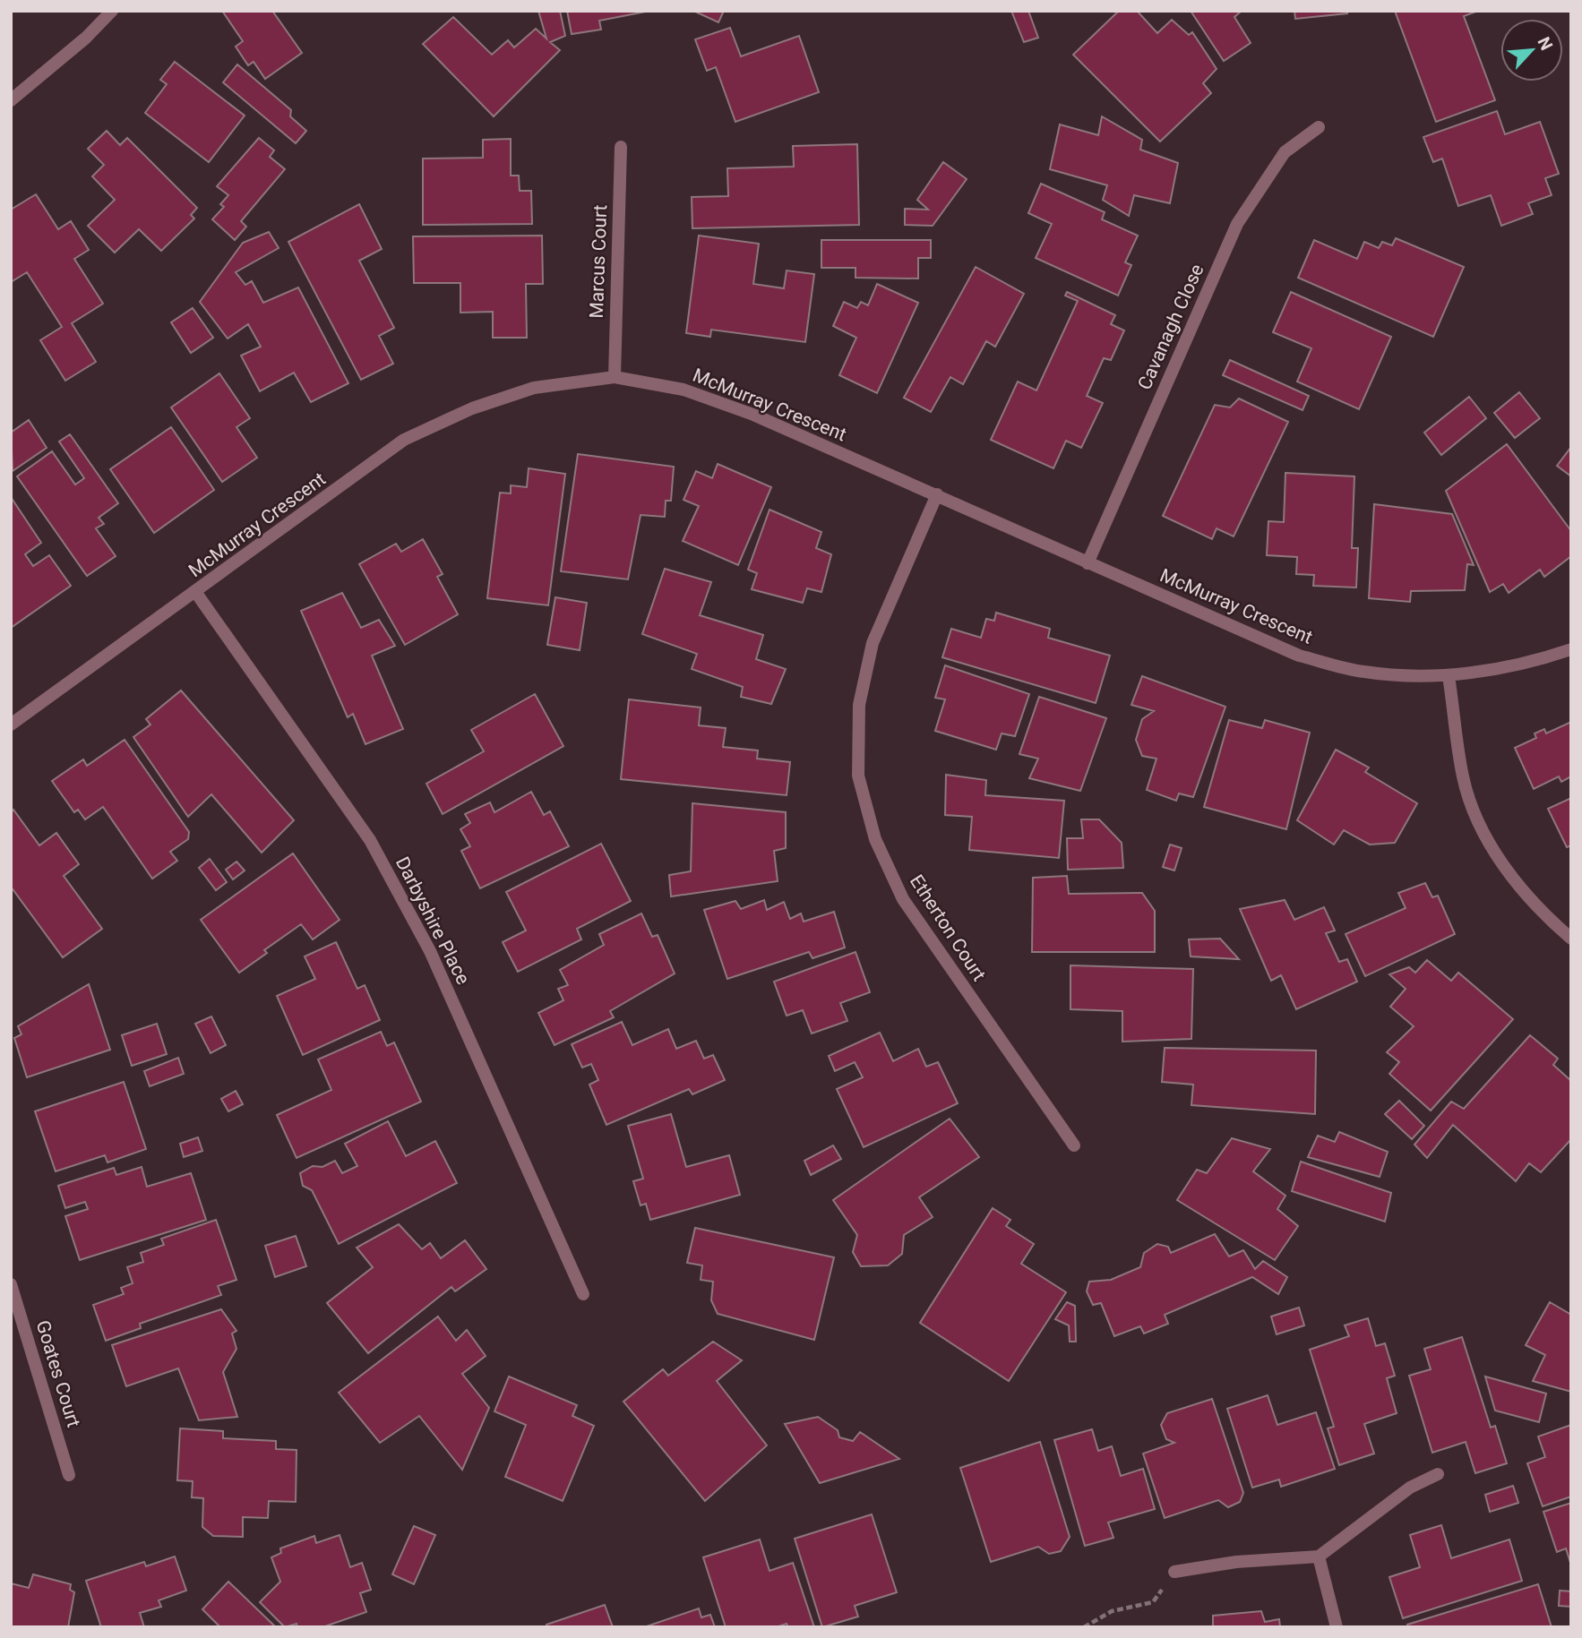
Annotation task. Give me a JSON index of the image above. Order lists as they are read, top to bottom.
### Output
{
  "streets": {
    "street": [
      "Marcus Court",
      "Cavanagh Close",
      "McMurray Crescent",
      "Darbyshire Place",
      "Etherton Court",
      "Goates Court"
    ]
  },
  "crossings": [
    ["Marcus Court", "McMurray Crescent"],
    ["Cavanagh Close", "McMurray Crescent"],
    ["McMurray Crescent", "Darbyshire Place"],
    ["McMurray Crescent", "Etherton Court"]
  ],
  "north": "top right"
}
